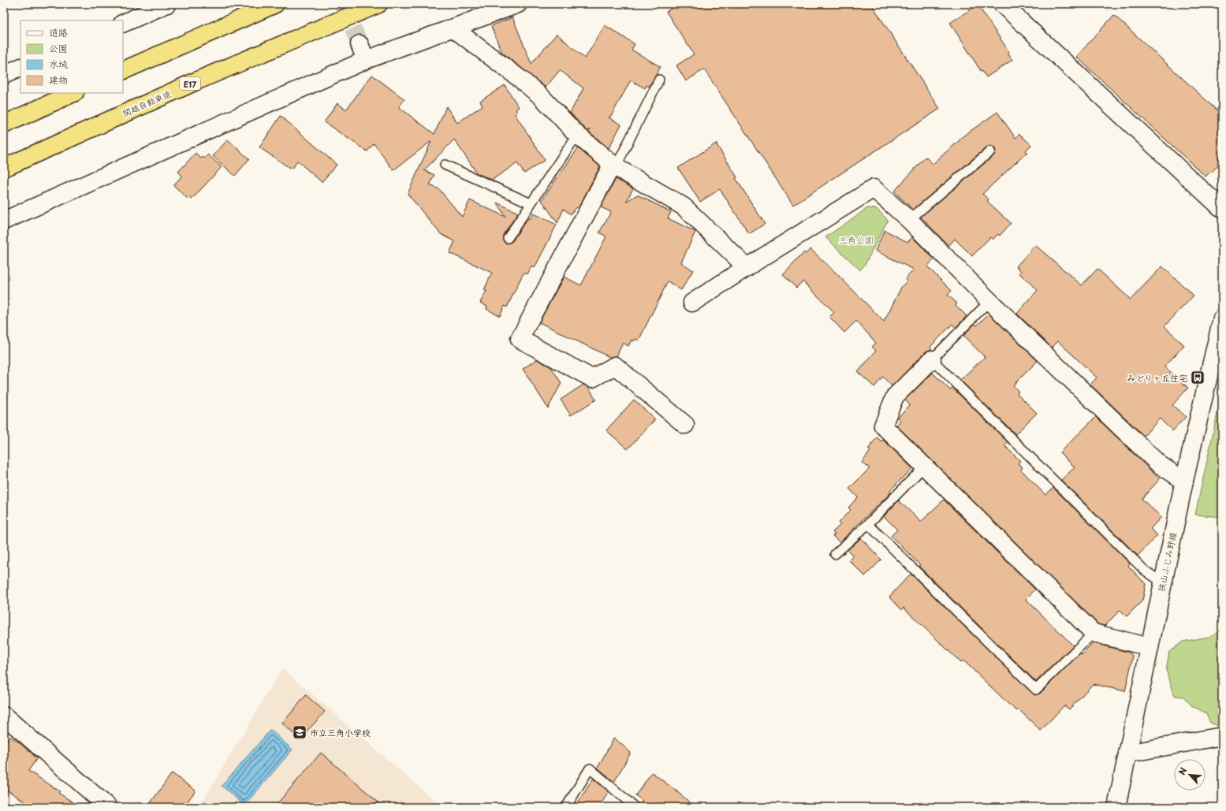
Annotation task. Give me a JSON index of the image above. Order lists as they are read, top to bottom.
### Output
{
  "streets": {
    "highway": ["E17", "関越自動車道"],
    "street": ["狭山ふじみ野線"]
  },
  "parks": ["三角公園"],
  "places": {
    "bus stop": ["みどりヶ丘住宅"],
    "school or university": ["市立三角小学校"]
  },
  "legend": [
    "道路",
    "公園",
    "水域",
    "建物"
  ],
  "north": "top left"
}
